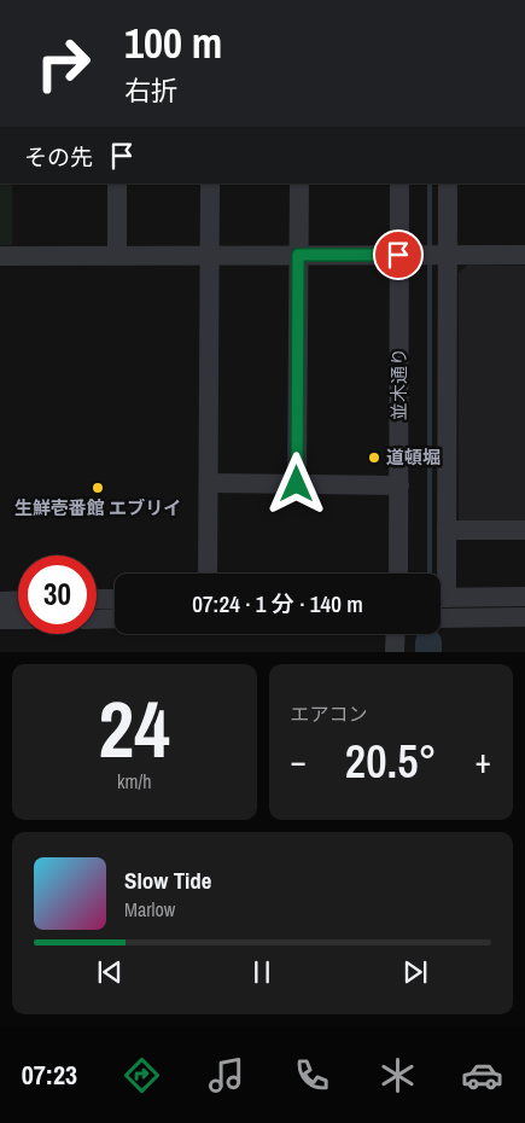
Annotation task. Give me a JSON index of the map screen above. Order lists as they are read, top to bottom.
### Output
{
  "streets": {
    "street": ["並木通り"]
  },
  "places": ["道頓堀", "生鮮壱番館 エブリイ"],
  "page": {
    "turn": ["100 m", "右折"],
    "then": "その先",
    "limit": "30",
    "trip": "07:24 · 1 分 · 140 m",
    "tile": [
      ["24", "km/h"],
      "エアコン"
    ],
    "heat": ["−", "20.5°", "+"],
    "song": ["Slow Tide", "Marlow"],
    "tabs": "07:23"
  }
}
